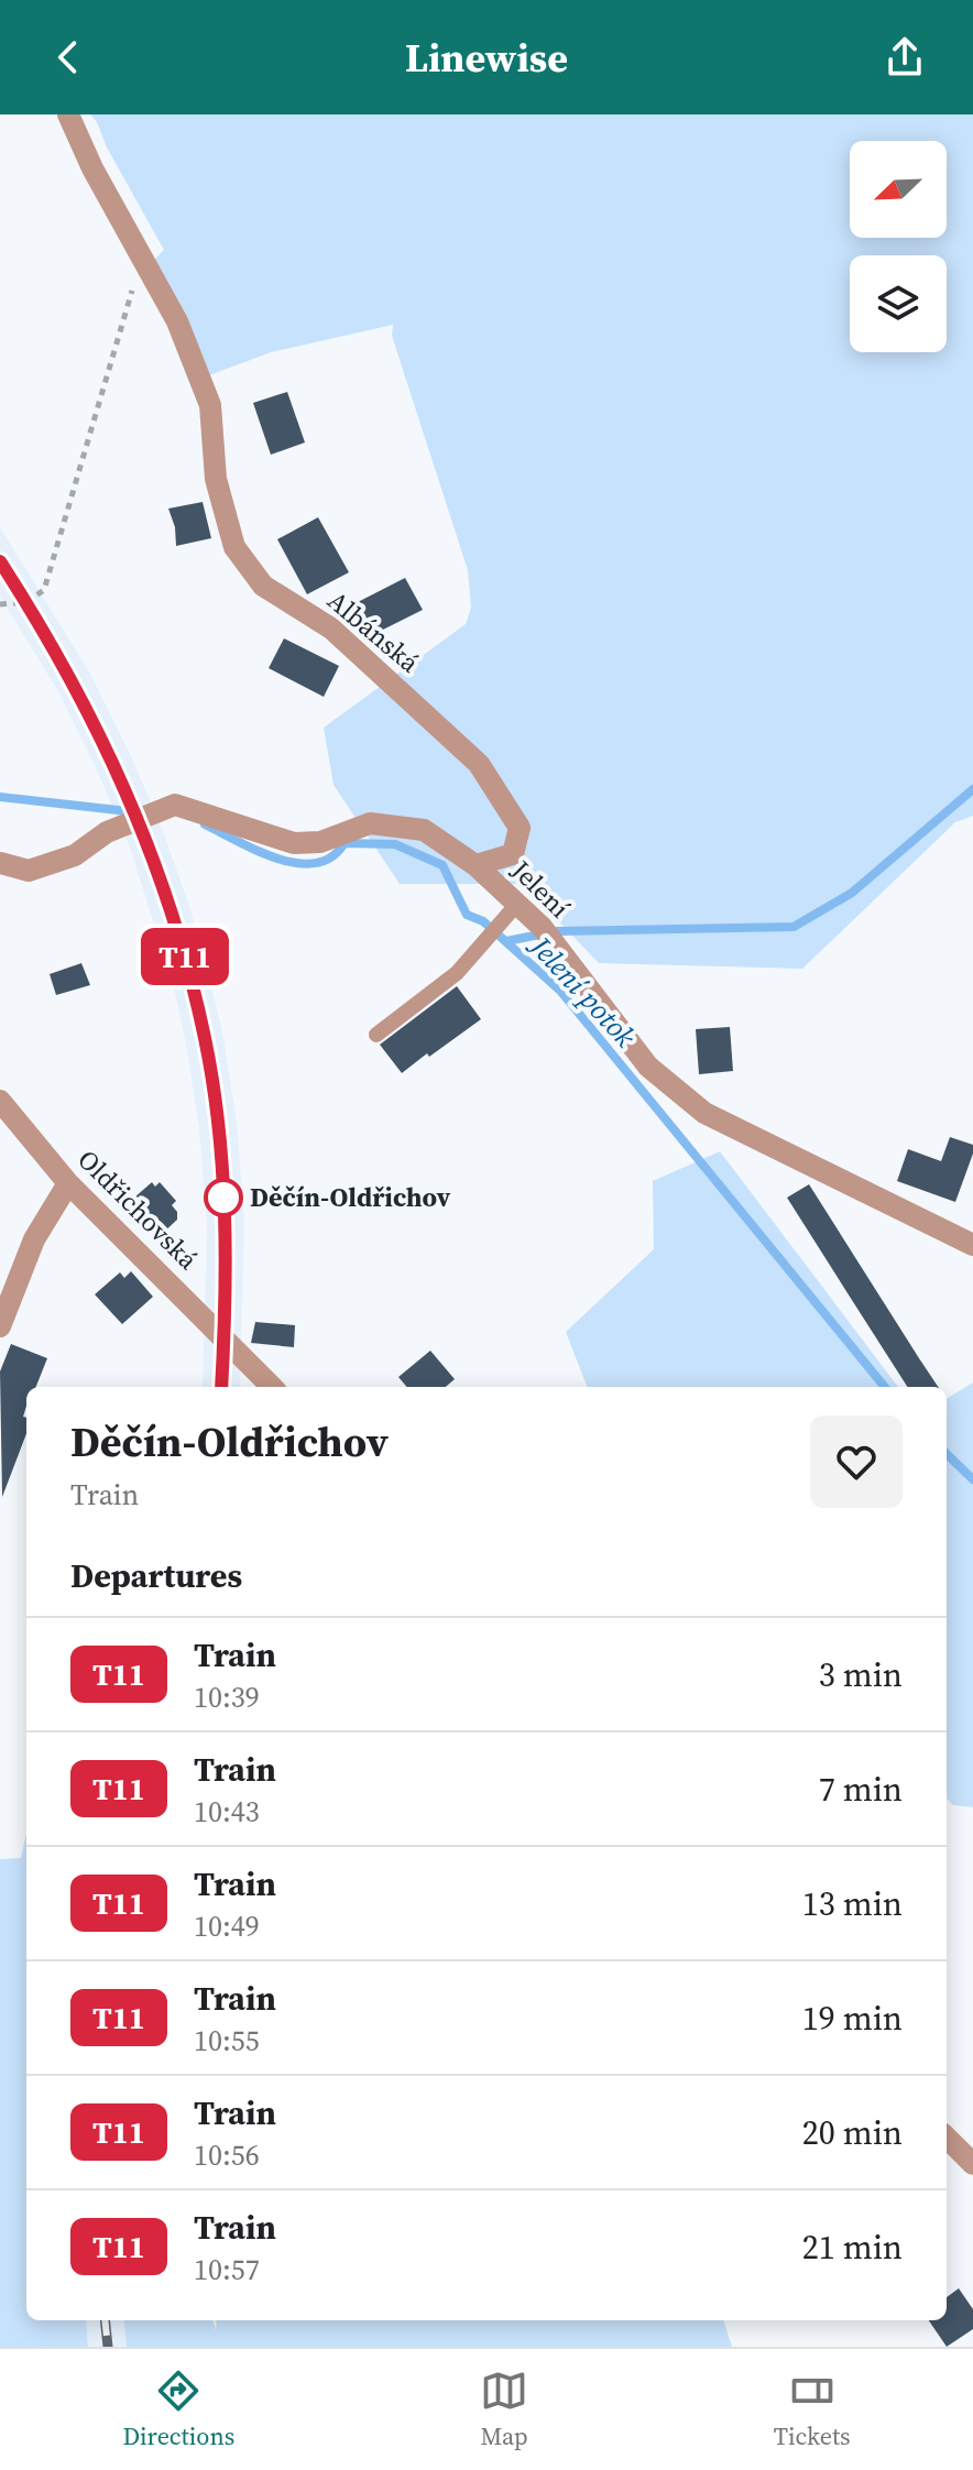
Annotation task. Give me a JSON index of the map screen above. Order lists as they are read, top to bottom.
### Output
{
  "streets": {
    "street": ["Albánská", "Jelení", "Oldřichovská"]
  },
  "crossings": [
    ["Albánská", "Jelení"]
  ],
  "water": ["Jelení potok"],
  "places": ["Děčín-Oldřichov"],
  "north": "bottom left",
  "page": {
    "header": "Linewise",
    "on_map": "T11",
    "heading": [
      ["Děčín-Oldřichov", "Train"],
      "Departures"
    ],
    "list": [
      {
        "mark": "T11",
        "name": "Train",
        "note": "10:39",
        "value": "3 min"
      },
      {
        "mark": "T11",
        "name": "Train",
        "note": "10:43",
        "value": "7 min"
      },
      {
        "mark": "T11",
        "name": "Train",
        "note": "10:49",
        "value": "13 min"
      },
      {
        "mark": "T11",
        "name": "Train",
        "note": "10:55",
        "value": "19 min"
      },
      {
        "mark": "T11",
        "name": "Train",
        "note": "10:56",
        "value": "20 min"
      },
      {
        "mark": "T11",
        "name": "Train",
        "note": "10:57",
        "value": "21 min"
      }
    ],
    "tabs": ["Directions", "Map", "Tickets"]
  }
}
